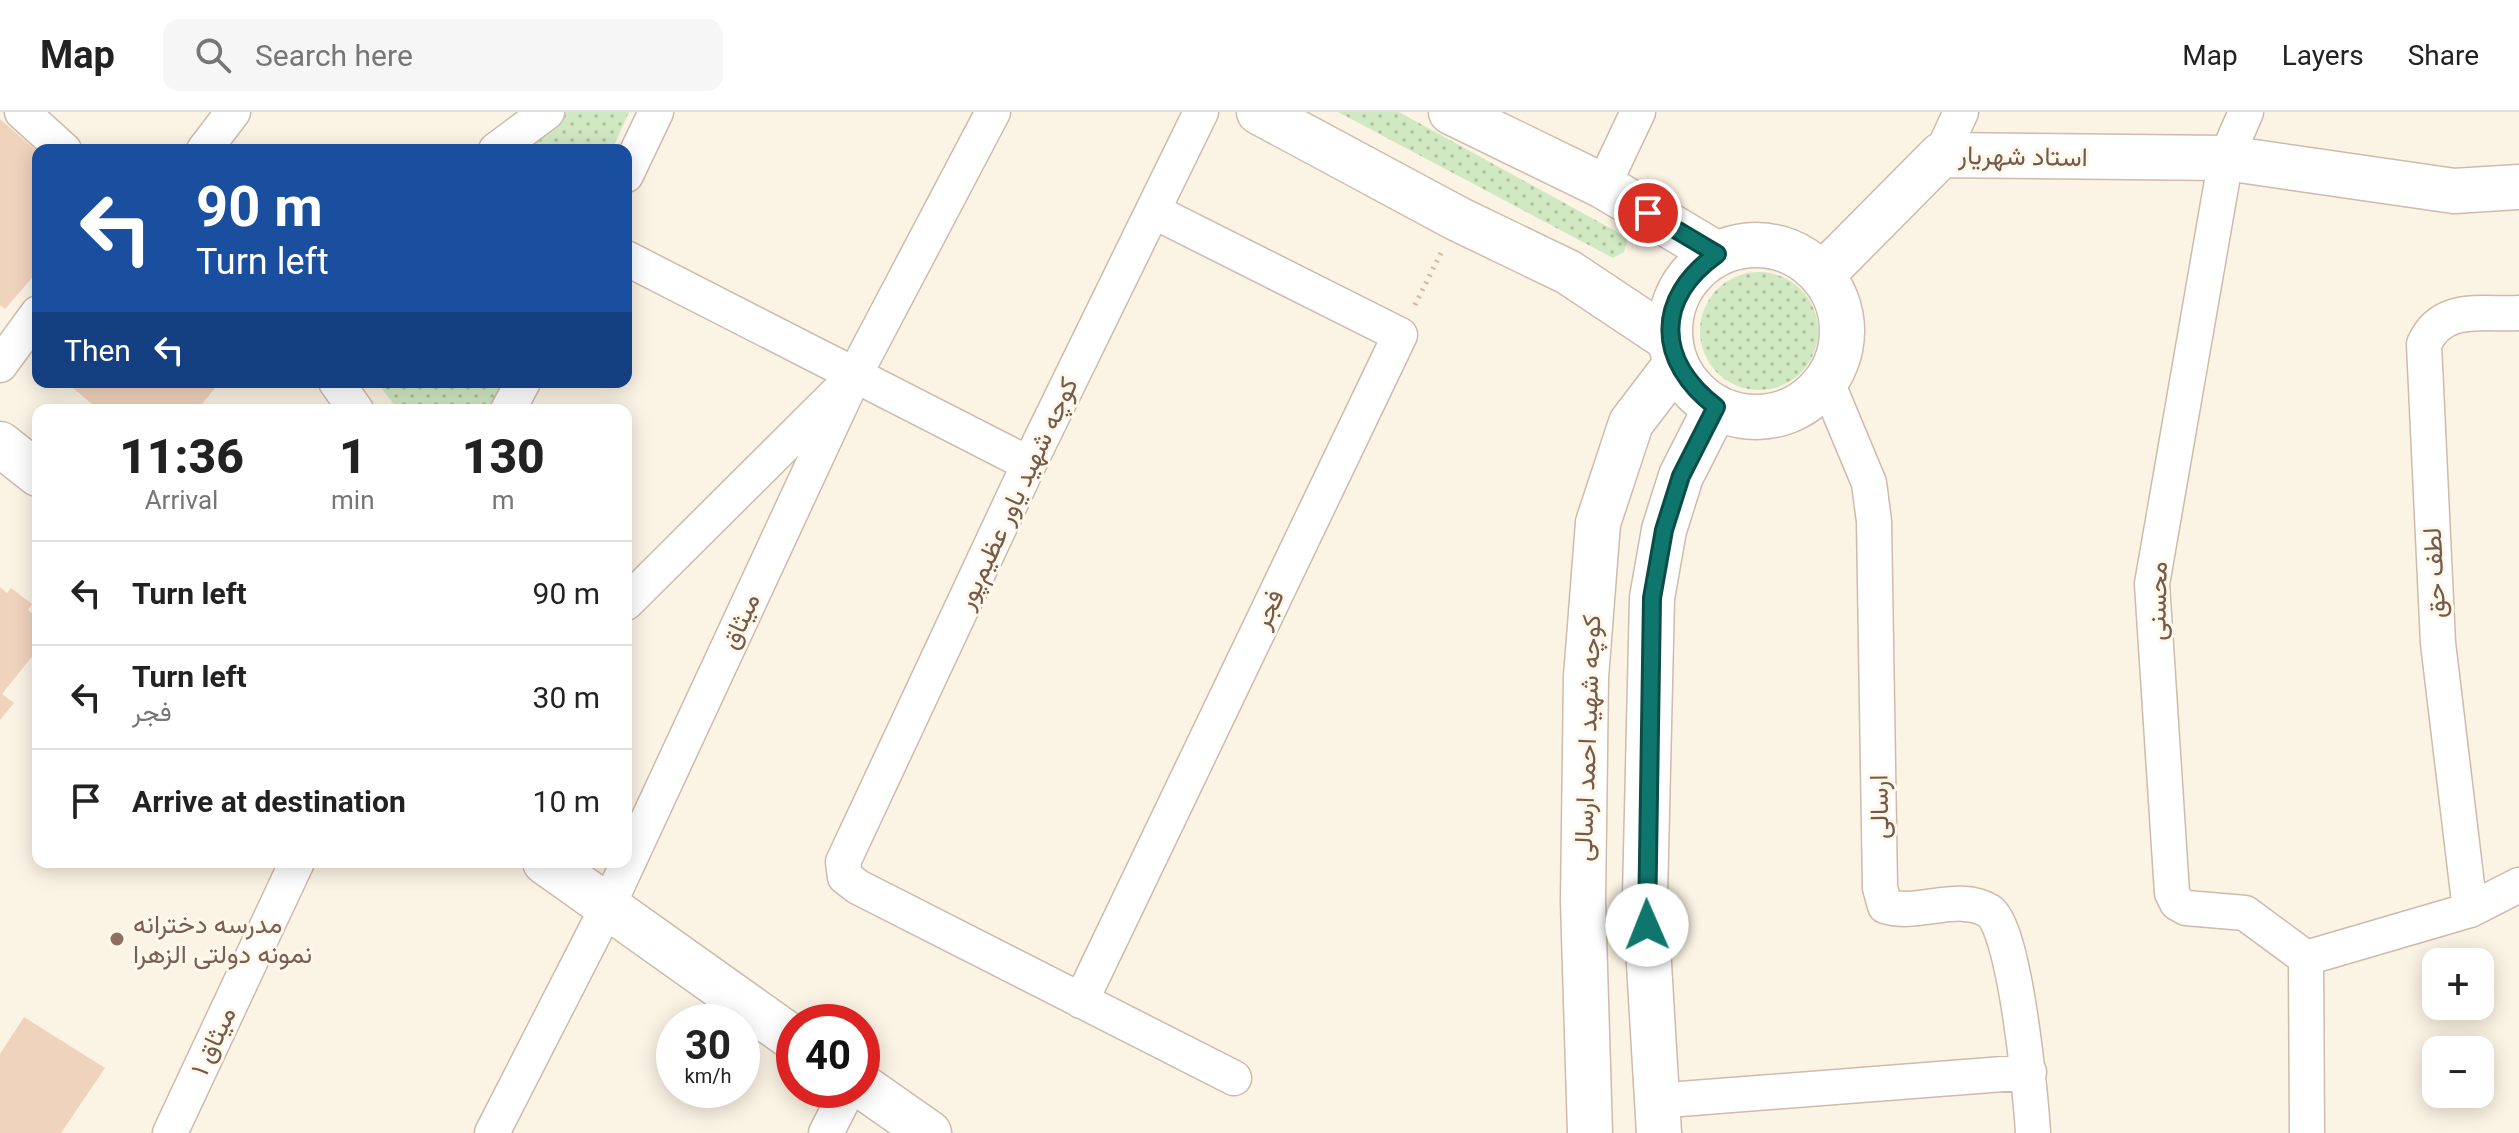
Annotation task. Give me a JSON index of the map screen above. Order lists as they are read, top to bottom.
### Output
{
  "streets": {
    "street": [
      "استاد شهریار",
      "کوچه شهید یاور عظیم‌پور",
      "لطف حق",
      "محسنی",
      "فجر",
      "میثاق",
      "کوچه شهید احمد ارسالی",
      "ارسالی",
      "میثاق ۱"
    ]
  },
  "crossings": [
    ["استاد شهریار", "محسنی"],
    ["استاد شهریار", "کوچه شهید احمد ارسالی"],
    ["استاد شهریار", "ارسالی"],
    ["کوچه شهید یاور عظیم‌پور", "فجر"],
    ["کوچه شهید احمد ارسالی", "ارسالی"]
  ],
  "places": ["مدرسه دخترانه نمونه دولتی الزهرا"],
  "page": {
    "header": "Map",
    "search": "Search here",
    "nav": ["Map", "Layers", "Share"],
    "turn": ["90 m", "Turn left"],
    "then": "Then",
    "eta": [
      "11:36",
      "Arrival",
      "1",
      "min",
      "130",
      "m"
    ],
    "list": [
      {
        "name": "Turn left",
        "value": "90 m"
      },
      {
        "name": "Turn left",
        "note": "فجر",
        "value": "30 m"
      },
      {
        "name": "Arrive at destination",
        "value": "10 m"
      }
    ],
    "map_buttons": ["+", "−"],
    "speed": "30 km/h",
    "limit": "40"
  }
}
